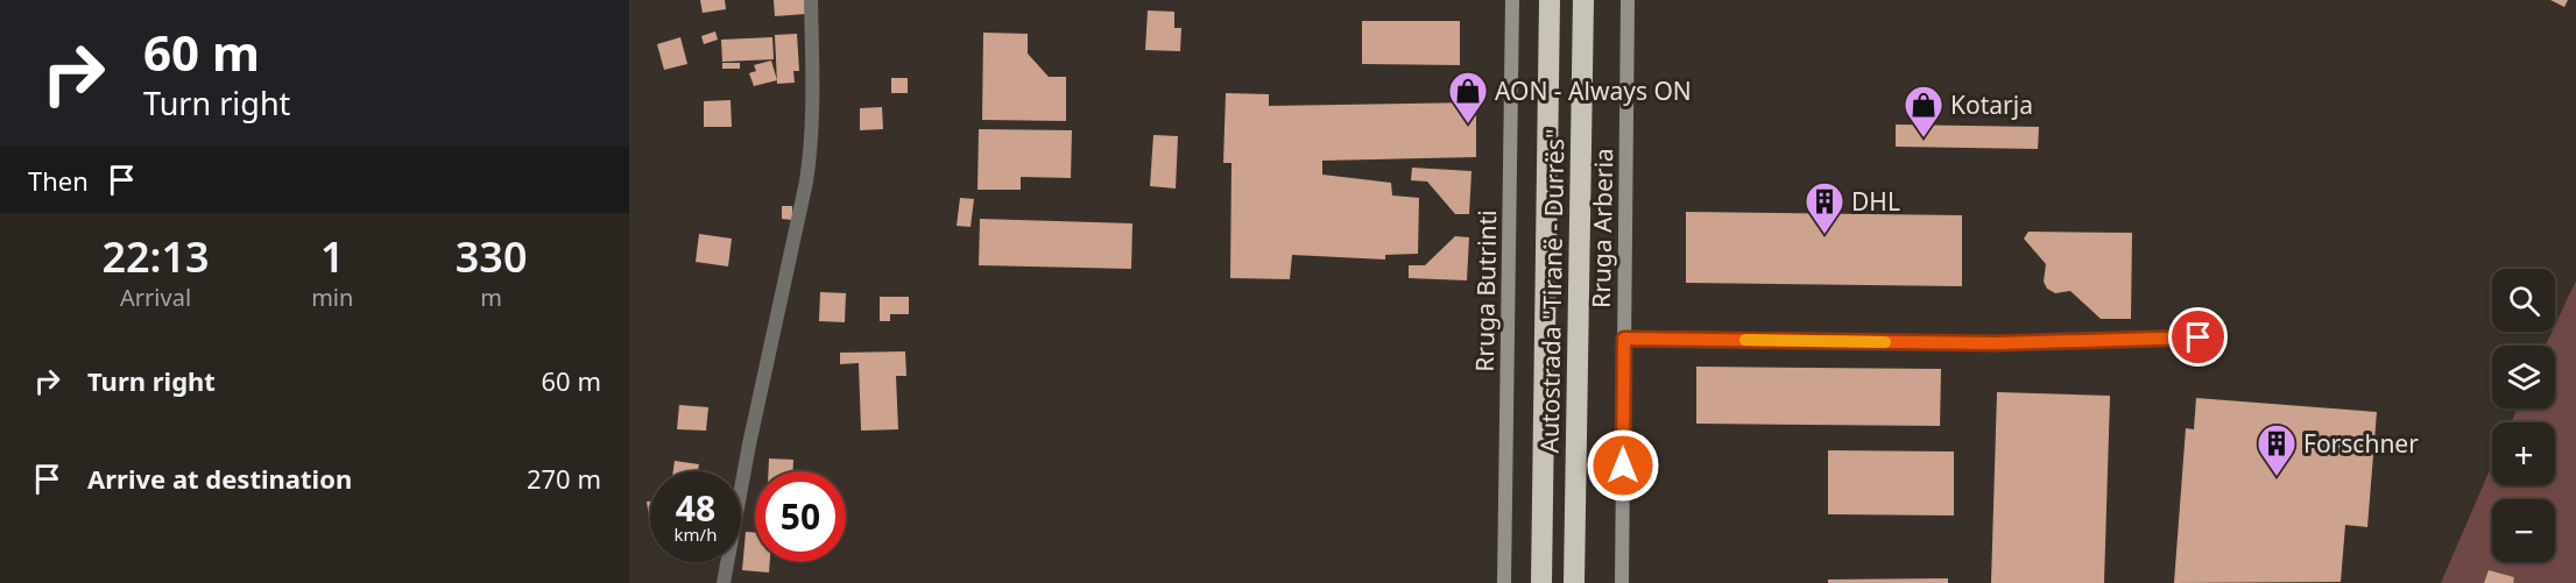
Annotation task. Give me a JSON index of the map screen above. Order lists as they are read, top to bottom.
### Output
{
  "streets": {
    "highway": ["Autostrada \"Tiranë - Durrës\""],
    "main road": ["Rruga Arberia", "Rruga Butrinti"]
  },
  "places": {
    "shop": ["AON - Always ON", "Kotarja"],
    "building": ["DHL", "Forschner"]
  },
  "page": {
    "turn": ["60 m", "Turn right"],
    "then": "Then",
    "eta": [
      "22:13",
      "Arrival",
      "1",
      "min",
      "330",
      "m"
    ],
    "map_buttons": ["+", "−"],
    "list": [
      {
        "name": "Turn right",
        "value": "60 m"
      },
      {
        "name": "Arrive at destination",
        "value": "270 m"
      }
    ],
    "speed": "48 km/h",
    "limit": "50"
  }
}
